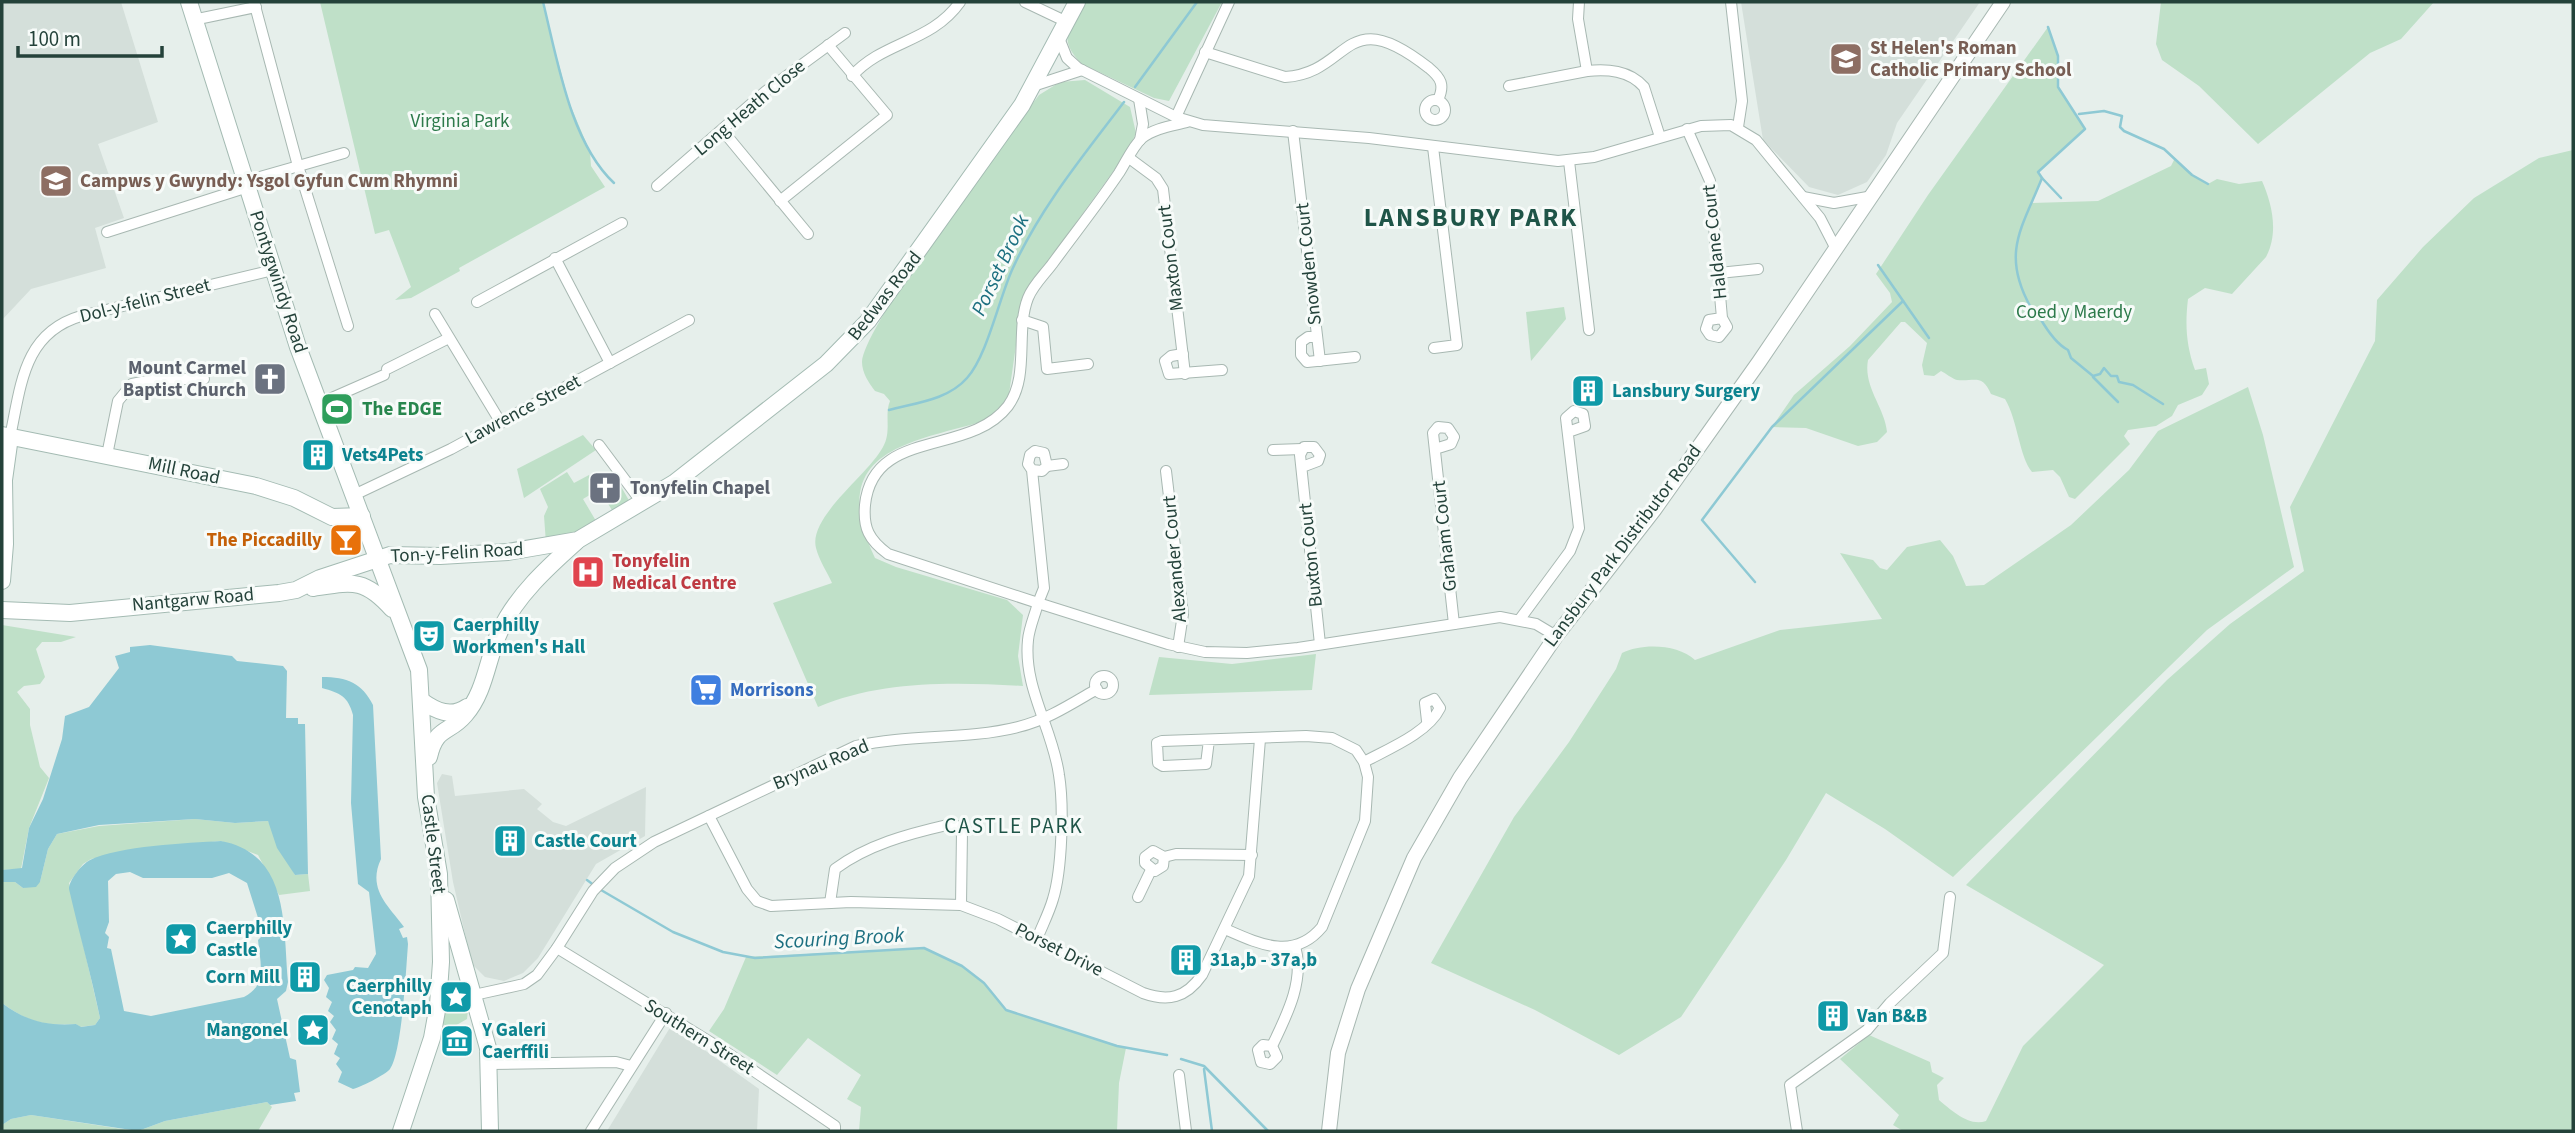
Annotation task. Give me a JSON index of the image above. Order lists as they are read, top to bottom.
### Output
{
  "streets": {
    "main road": [
      "Pontygwindy Road",
      "Bedwas Road",
      "Mill Road",
      "Ton-y-Felin Road",
      "Nantgarw Road",
      "Castle Street"
    ],
    "street": [
      "Long Heath Close",
      "Haldane Court",
      "Maxton Court",
      "Snowden Court",
      "Dol-y-felin Street",
      "Lawrence Street",
      "Graham Court",
      "Lansbury Park Distributor Road",
      "Buxton Court",
      "Alexander Court",
      "Brynau Road",
      "Porset Drive",
      "Southern Street"
    ]
  },
  "crossings": [
    ["Pontygwindy Road", "Dol-y-felin Street"],
    ["Pontygwindy Road", "Lawrence Street"],
    ["Pontygwindy Road", "Mill Road"],
    ["Pontygwindy Road", "Ton-y-Felin Road"],
    ["Pontygwindy Road", "Castle Street"],
    ["Bedwas Road", "Ton-y-Felin Road"],
    ["Dol-y-felin Street", "Mill Road"],
    ["Ton-y-Felin Road", "Castle Street"],
    ["Brynau Road", "Porset Drive"],
    ["Brynau Road", "Southern Street"]
  ],
  "districts": ["LANSBURY PARK", "CASTLE PARK"],
  "water": ["Porset Brook", "Scouring Brook"],
  "parks": ["Virginia Park", "Coed y Maerdy"],
  "places": {
    "school or university": ["St Helen's Roman Catholic Primary School", "Campws y Gwyndy: Ysgol Gyfun Cwm Rhymni"],
    "church": ["Mount Carmel Baptist Church", "Tonyfelin Chapel"],
    "building": [
      "Lansbury Surgery",
      "Vets4Pets",
      "Castle Court",
      "31a,b - 37a,b",
      "Corn Mill",
      "Van B&B"
    ],
    "sports": ["The EDGE"],
    "bar": ["The Piccadilly"],
    "hospital": ["Tonyfelin Medical Centre"],
    "theatre": ["Caerphilly Workmen's Hall"],
    "supermarket": ["Morrisons"],
    "place": ["Caerphilly Castle", "Caerphilly Cenotaph", "Mangonel"],
    "museum": ["Y Galeri Caerffili"]
  },
  "scale_bar": "100 m"
}
